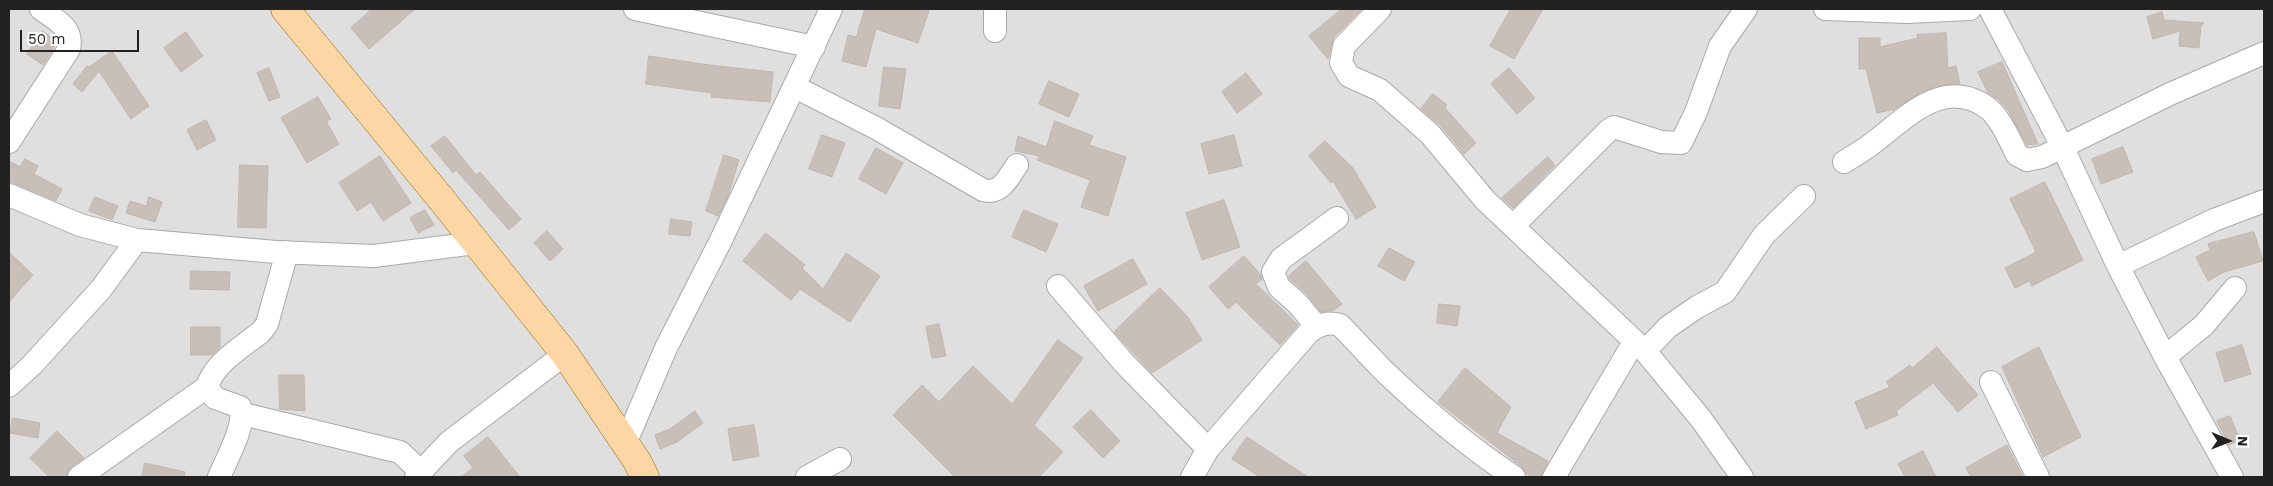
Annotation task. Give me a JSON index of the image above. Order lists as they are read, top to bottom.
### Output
{
  "scale_bar": "50 m",
  "north": "right"
}
